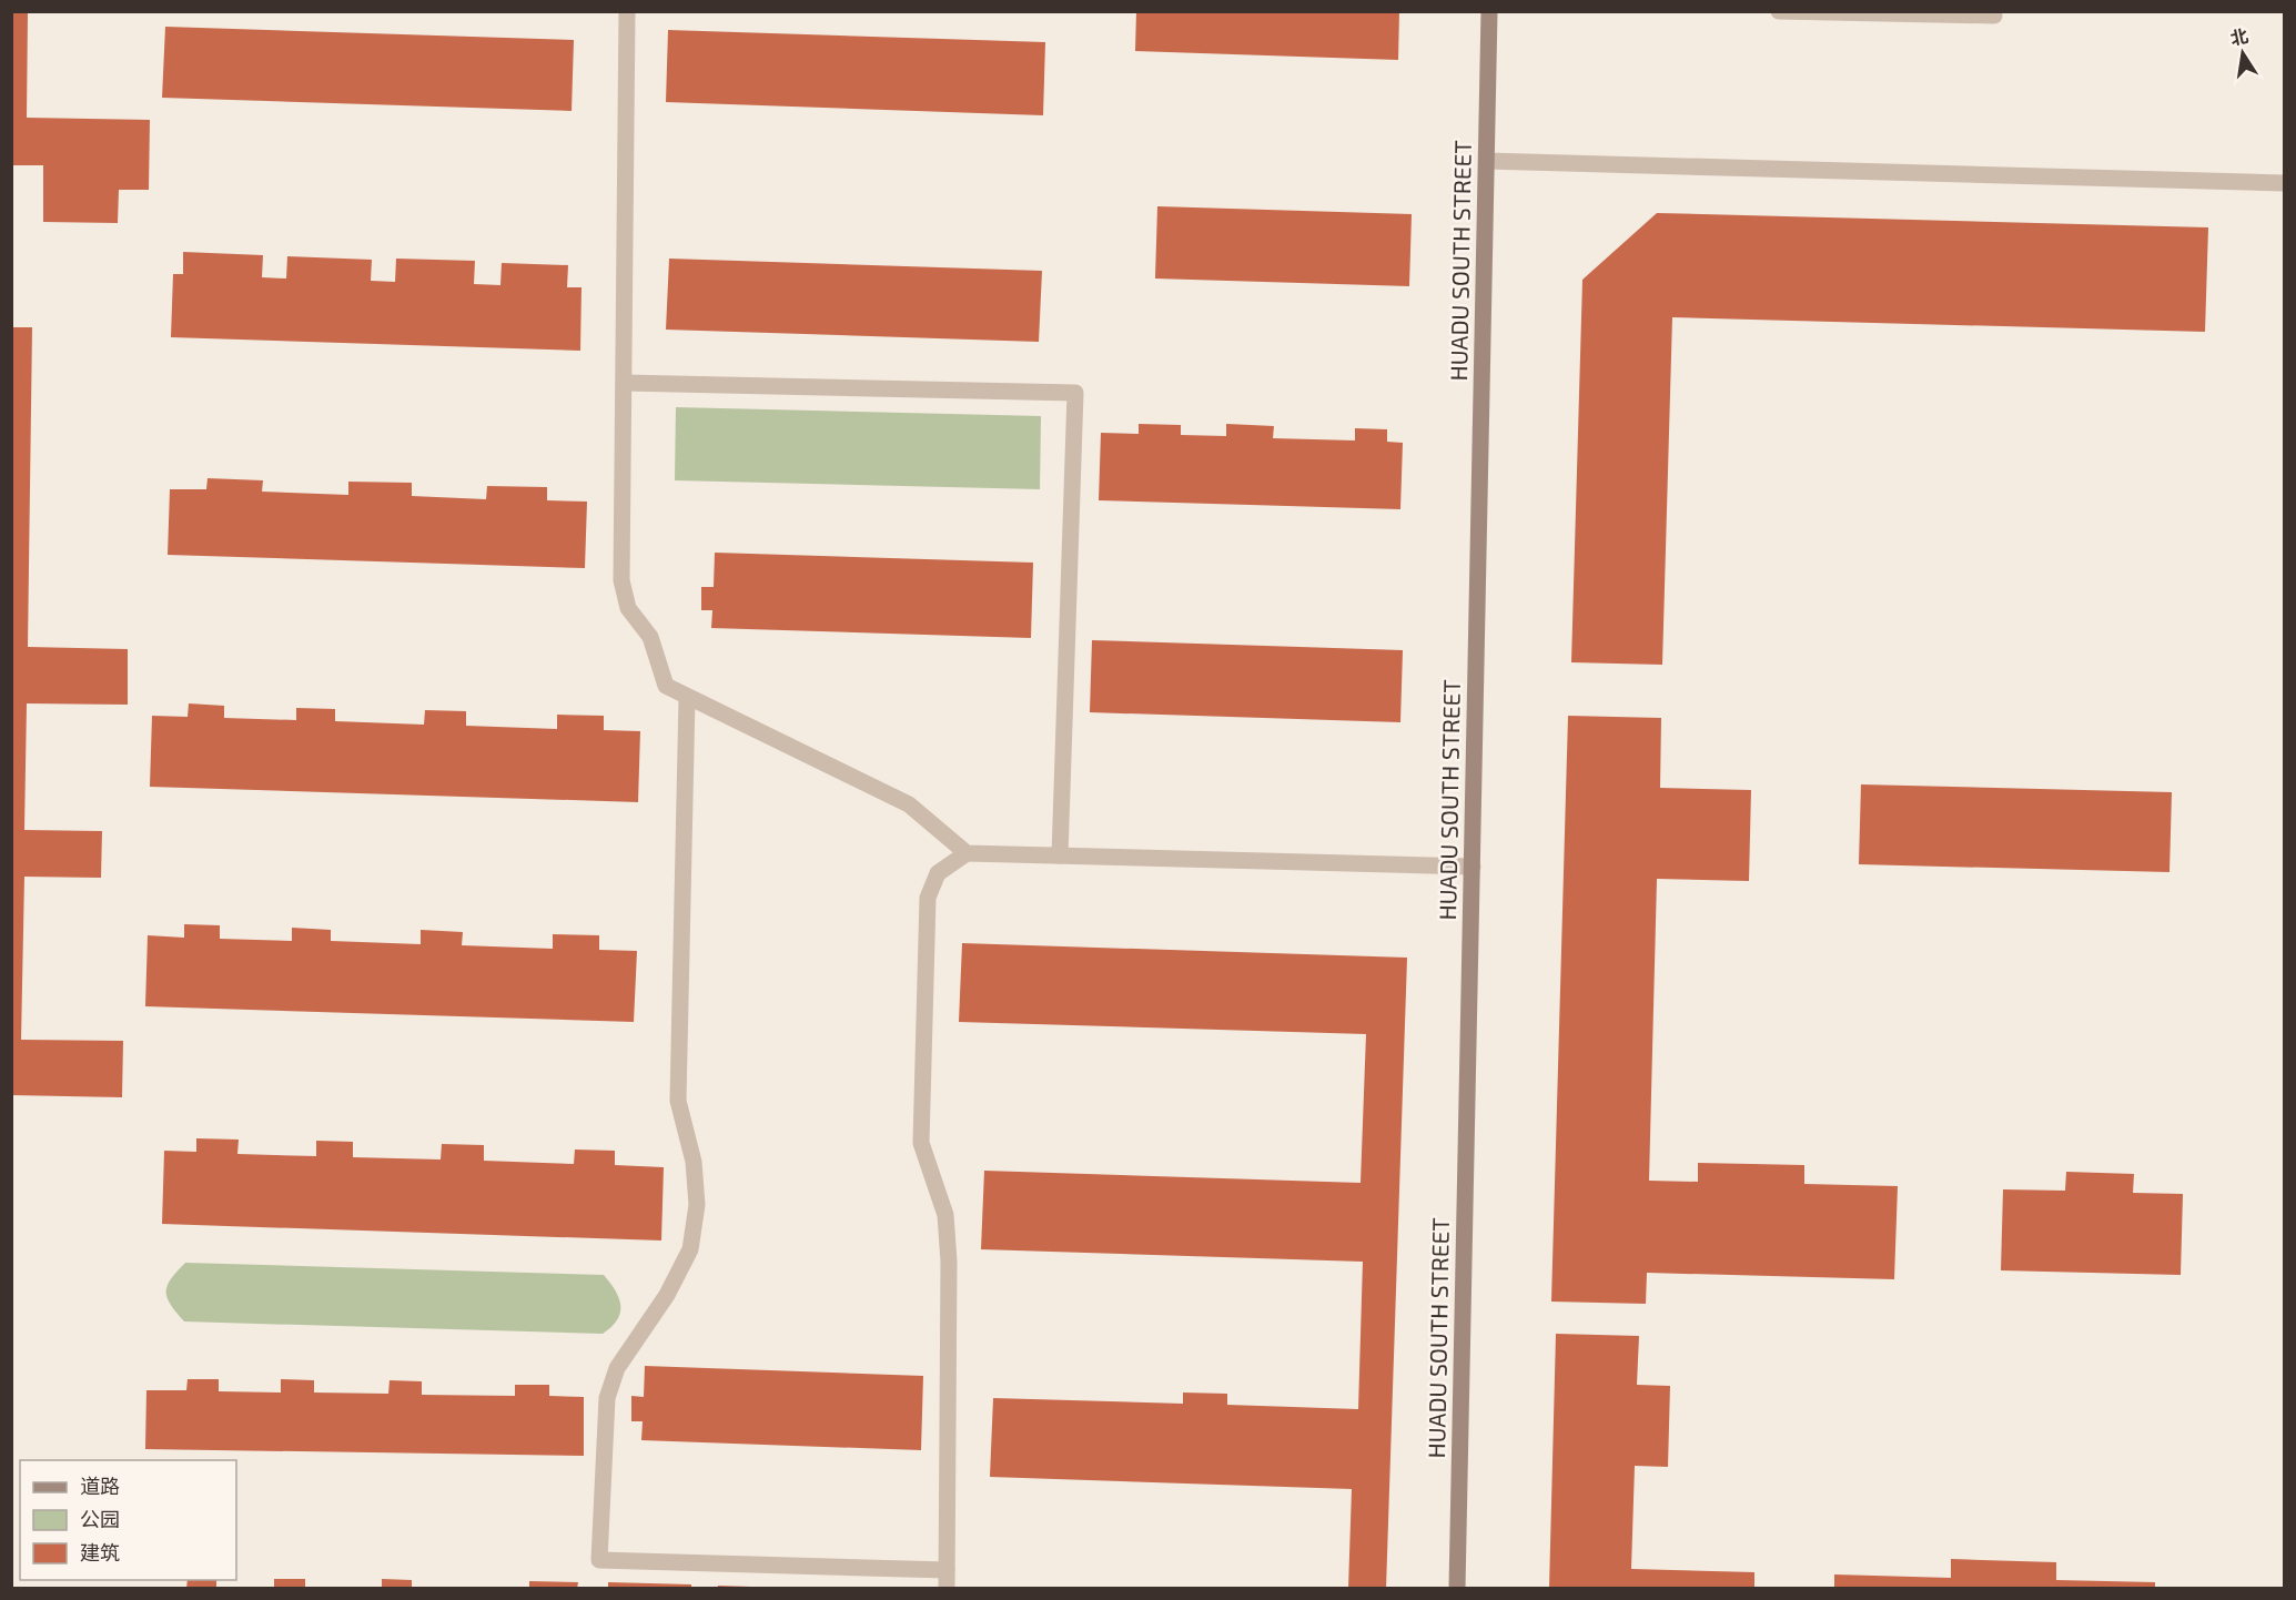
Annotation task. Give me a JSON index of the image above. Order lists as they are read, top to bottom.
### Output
{
  "streets": {
    "street": ["HUADU SOUTH STREET"]
  },
  "legend": ["道路", "公园", "建筑"],
  "north": "top"
}
